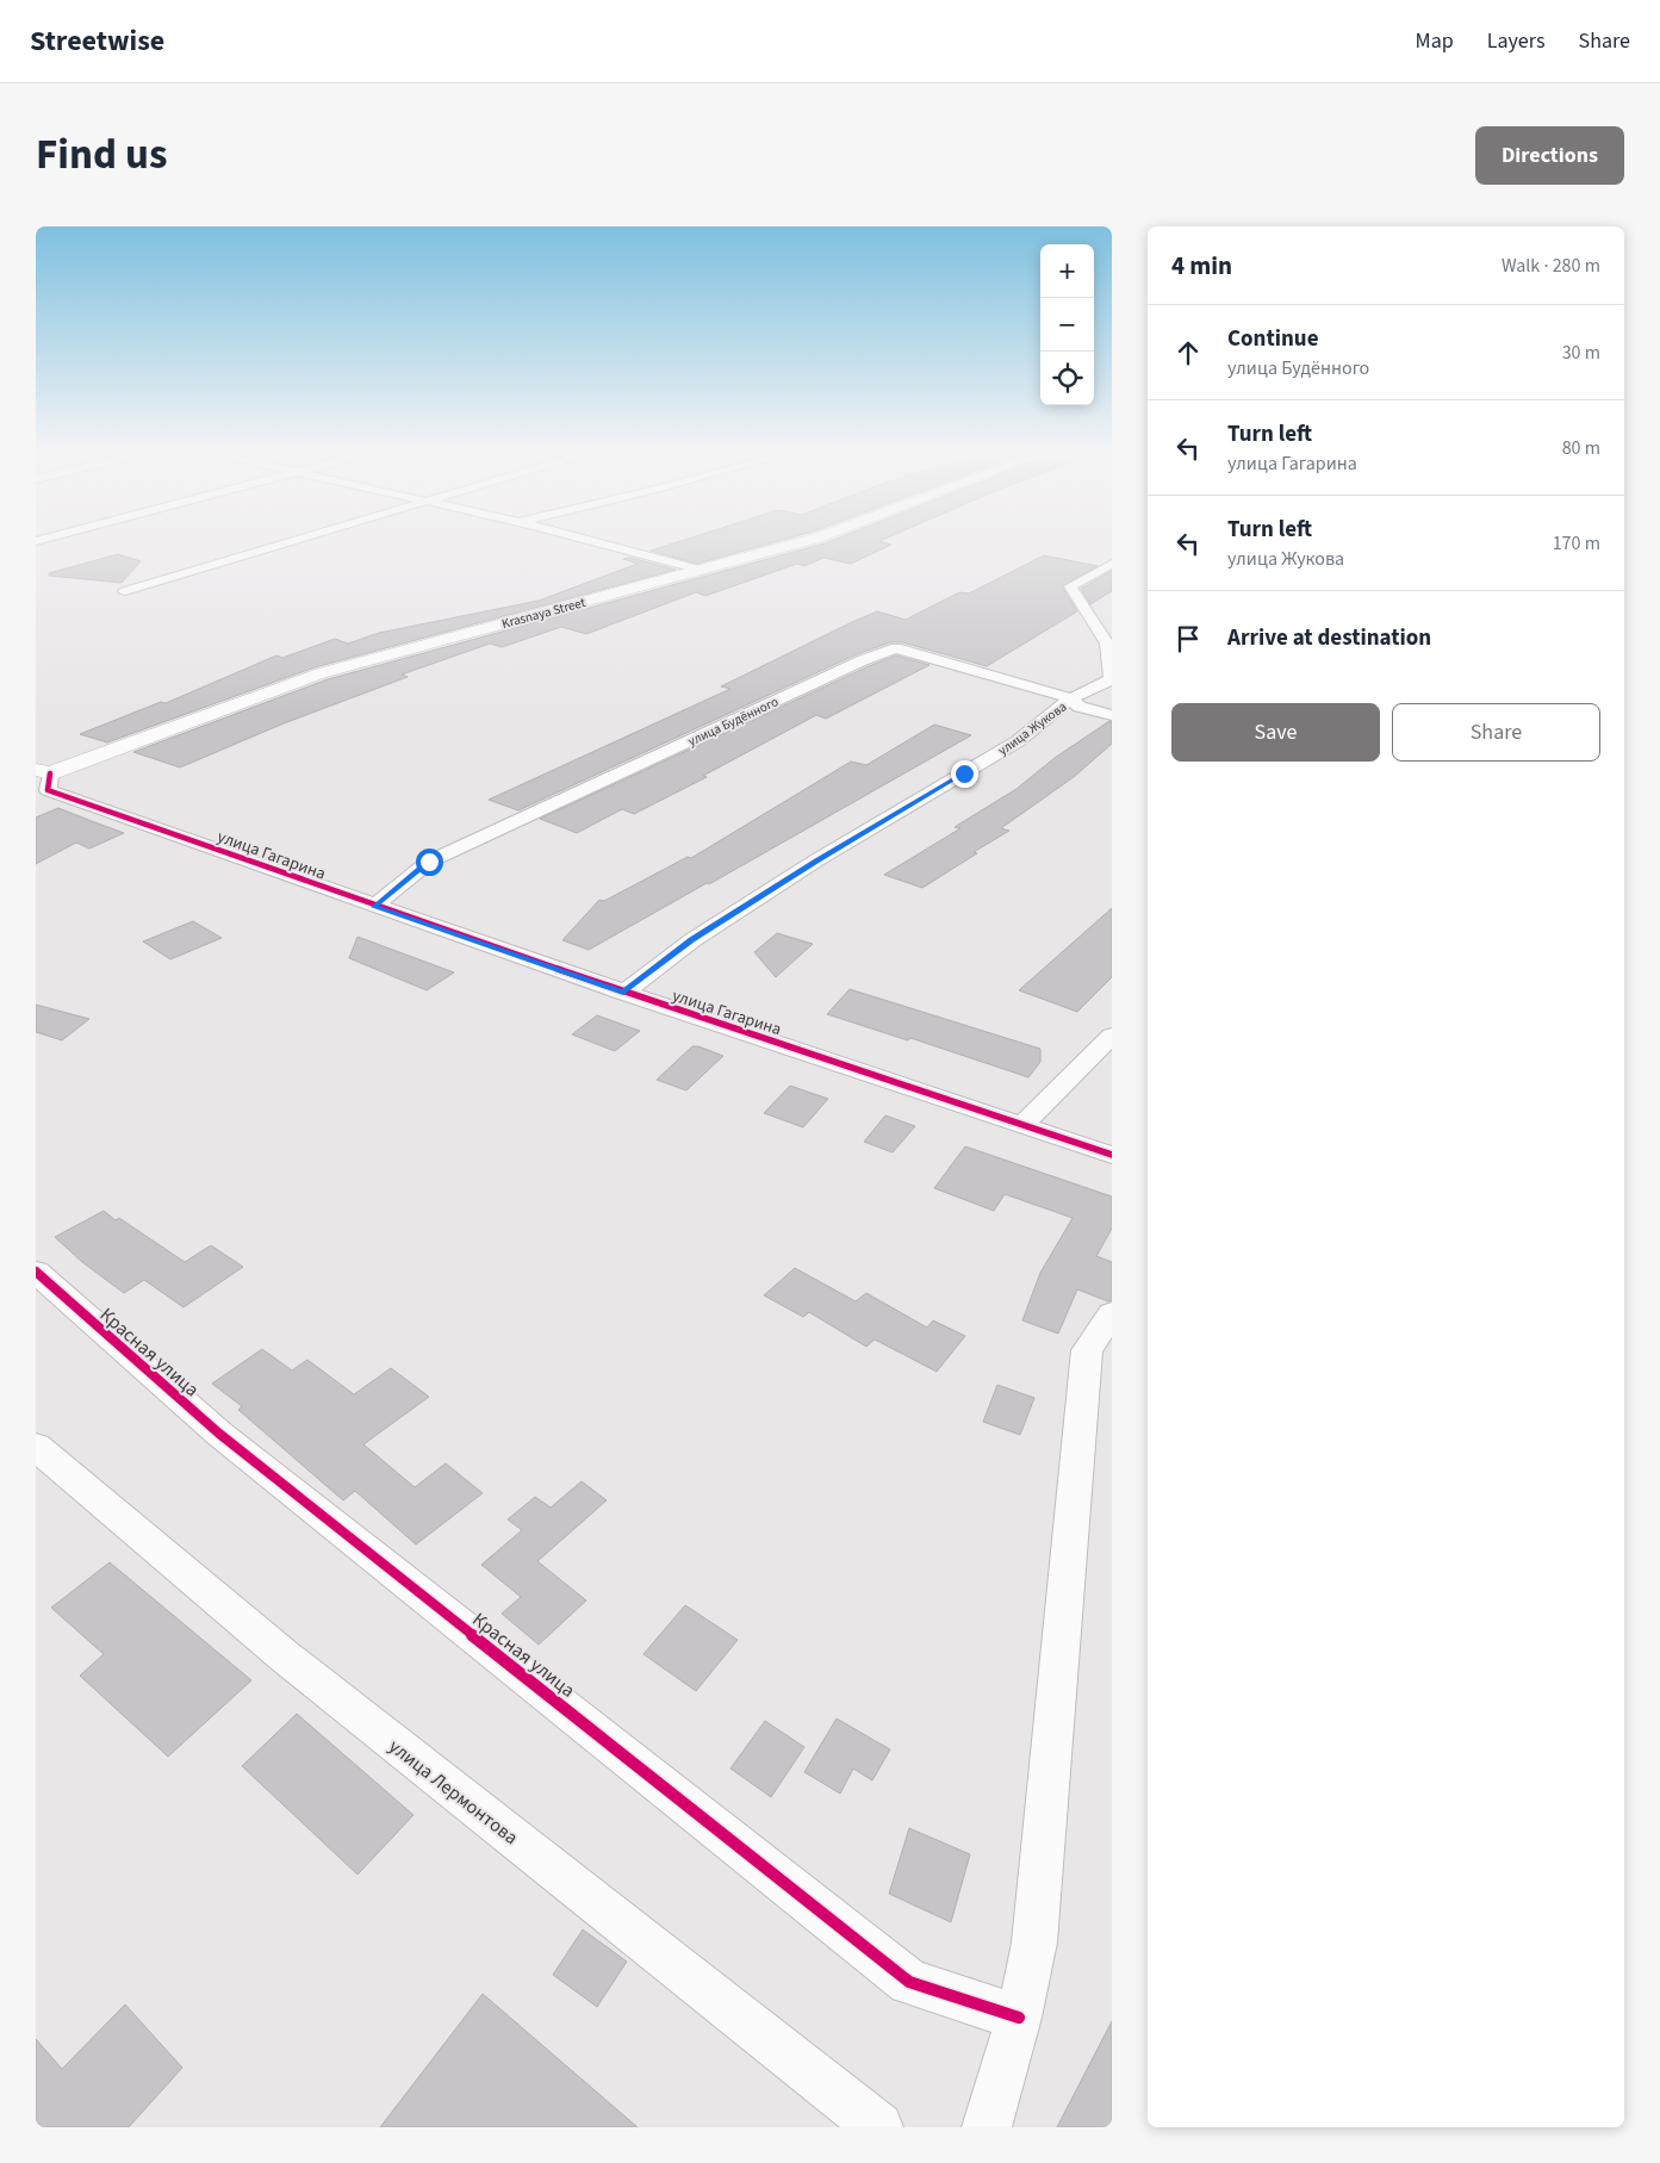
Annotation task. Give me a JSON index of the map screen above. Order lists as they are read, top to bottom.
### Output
{
  "streets": {
    "main road": ["Krasnaya Street"],
    "street": [
      "улица Будённого",
      "улица Жукова",
      "улица Гагарина",
      "Красная улица",
      "улица Лермонтова"
    ]
  },
  "crossings": [
    ["Krasnaya Street", "улица Гагарина"],
    ["улица Будённого", "улица Жукова"],
    ["улица Будённого", "улица Гагарина"],
    ["улица Жукова", "улица Гагарина"]
  ],
  "page": {
    "header": "Streetwise",
    "nav": ["Map", "Layers", "Share"],
    "title": "Find us",
    "buttons": [
      "Directions",
      ["Save", "Share"]
    ],
    "heading": ["4 min", "Walk · 280 m"],
    "map_buttons": ["+", "−"],
    "list": [
      ["Continue", "улица Будённого", "30 m"],
      ["Turn left", "улица Гагарина", "80 m"],
      ["Turn left", "улица Жукова", "170 m"],
      "Arrive at destination"
    ]
  }
}
